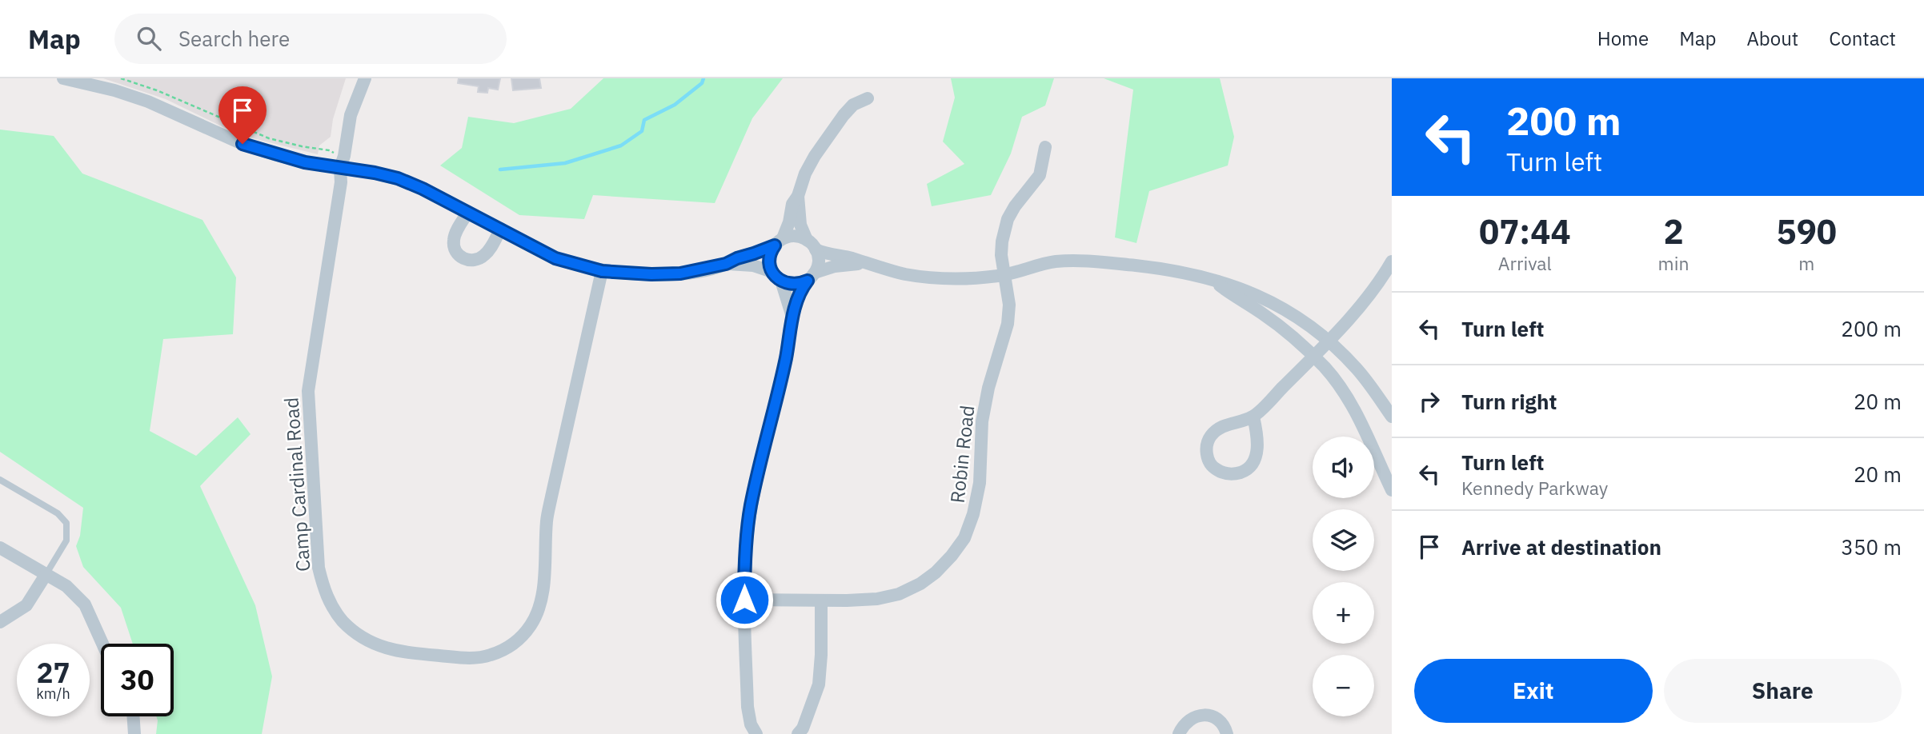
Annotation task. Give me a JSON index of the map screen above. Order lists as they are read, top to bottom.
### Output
{
  "streets": {
    "street": ["Robin Road", "Camp Cardinal Road"]
  },
  "page": {
    "header": "Map",
    "search": "Search here",
    "nav": [
      "Home",
      "Map",
      "About",
      "Contact"
    ],
    "turn": ["200 m", "Turn left"],
    "eta": [
      "07:44",
      "Arrival",
      "2",
      "min",
      "590",
      "m"
    ],
    "list": [
      {
        "name": "Turn left",
        "value": "200 m"
      },
      {
        "name": "Turn right",
        "value": "20 m"
      },
      {
        "name": "Turn left",
        "note": "Kennedy Parkway",
        "value": "20 m"
      },
      {
        "name": "Arrive at destination",
        "value": "350 m"
      }
    ],
    "map_buttons": ["+", "−"],
    "speed": "27 km/h",
    "limit": "30",
    "buttons": ["Exit", "Share"]
  }
}
